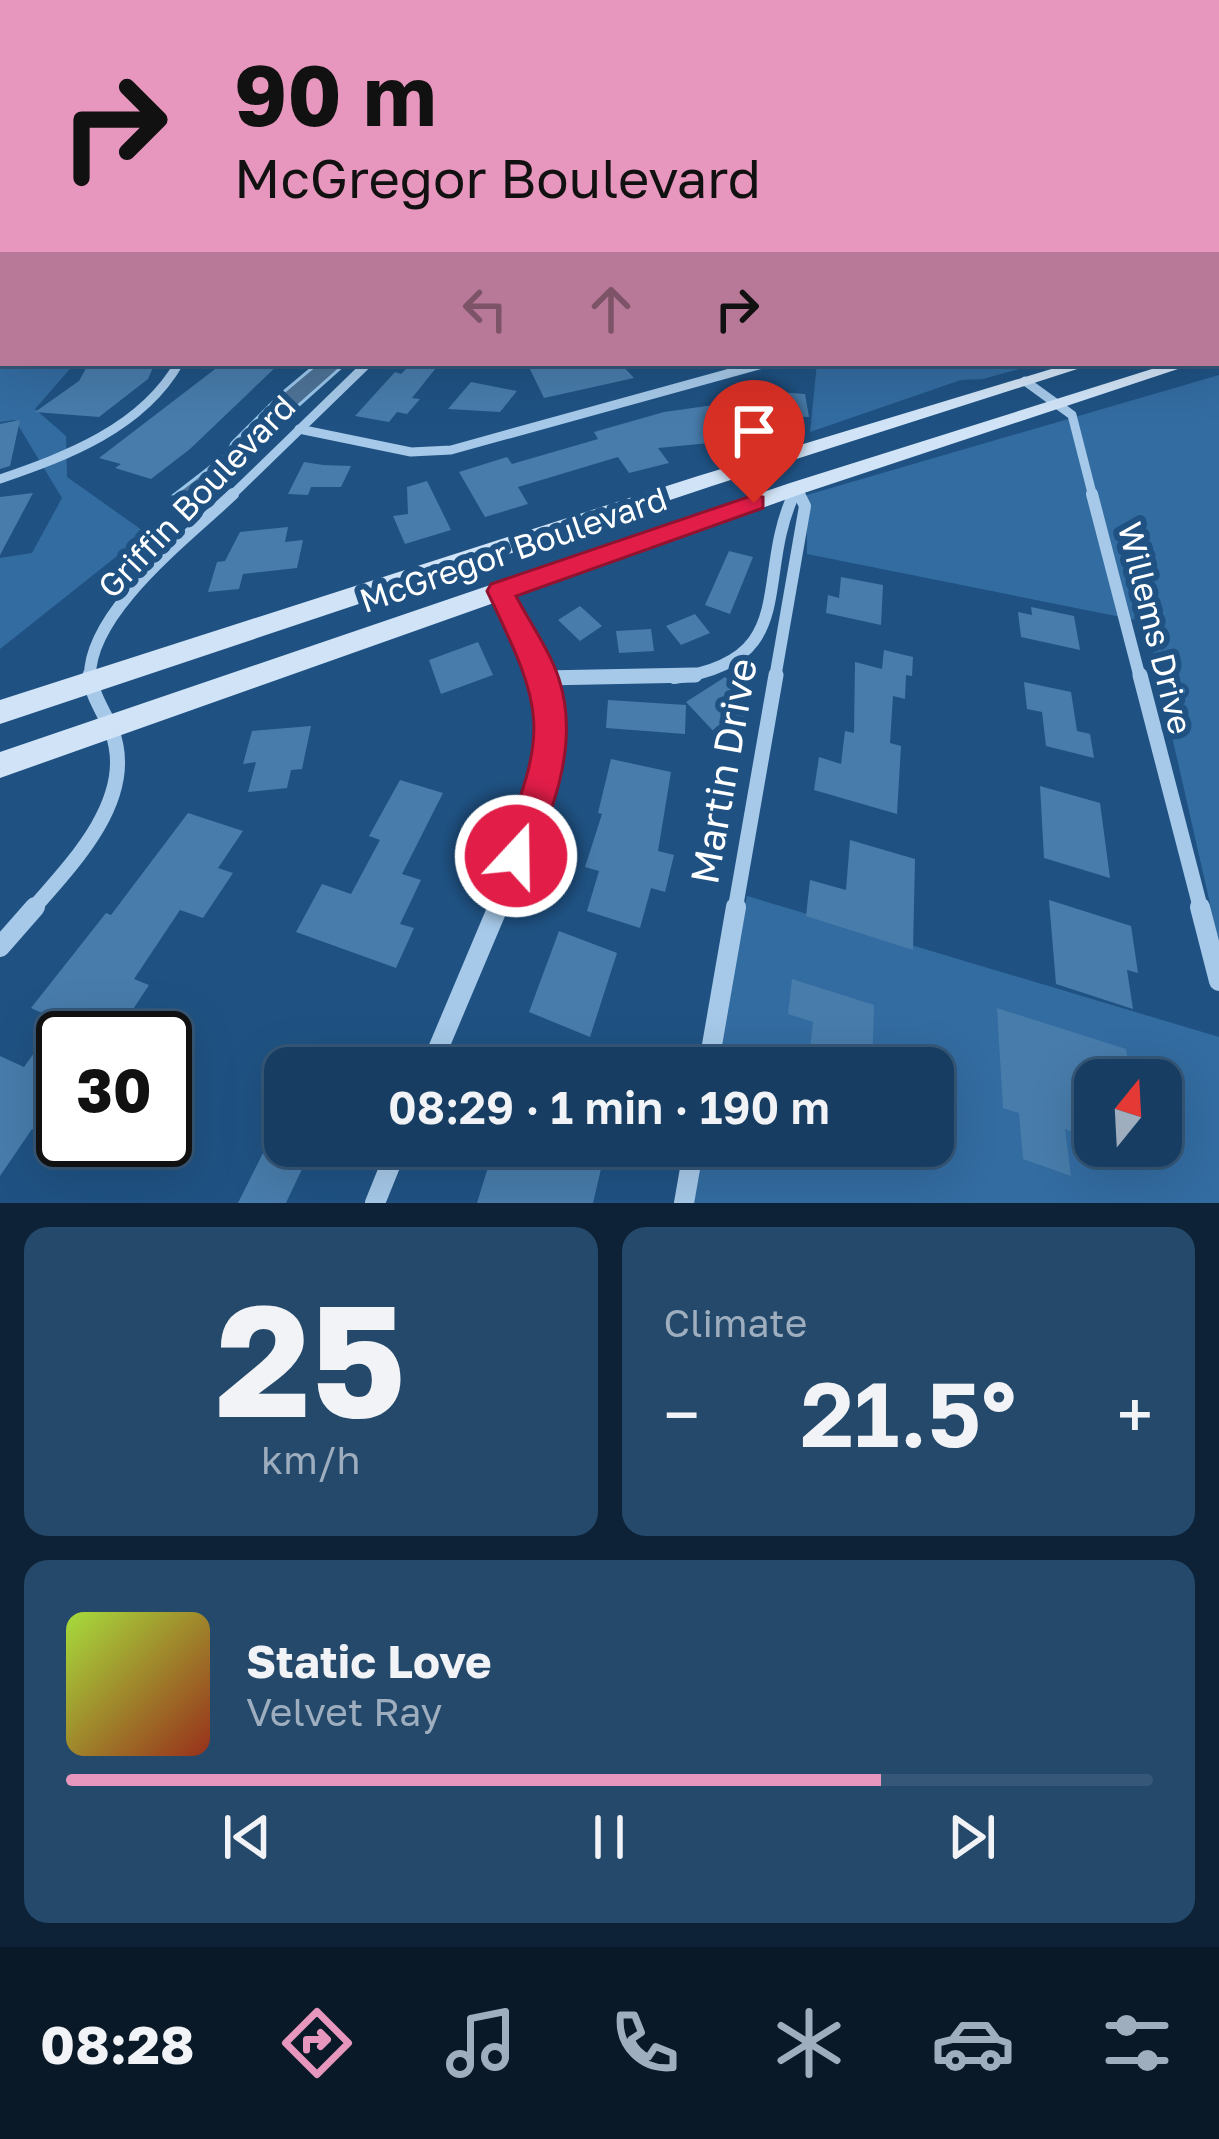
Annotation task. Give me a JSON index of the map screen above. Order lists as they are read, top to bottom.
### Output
{
  "streets": {
    "main road": ["McGregor Boulevard"],
    "street": ["Griffin Boulevard", "Willems Drive", "Martin Drive"]
  },
  "crossings": [
    ["Griffin Boulevard", "McGregor Boulevard"],
    ["McGregor Boulevard", "Willems Drive"],
    ["McGregor Boulevard", "Martin Drive"]
  ],
  "north": "top",
  "page": {
    "turn": ["90 m", "McGregor Boulevard"],
    "limit": "30",
    "trip": "08:29 · 1 min · 190 m",
    "tile": [
      ["25", "km/h"],
      "Climate"
    ],
    "heat": ["−", "21.5°", "+"],
    "song": ["Static Love", "Velvet Ray"],
    "tabs": "08:28"
  }
}
